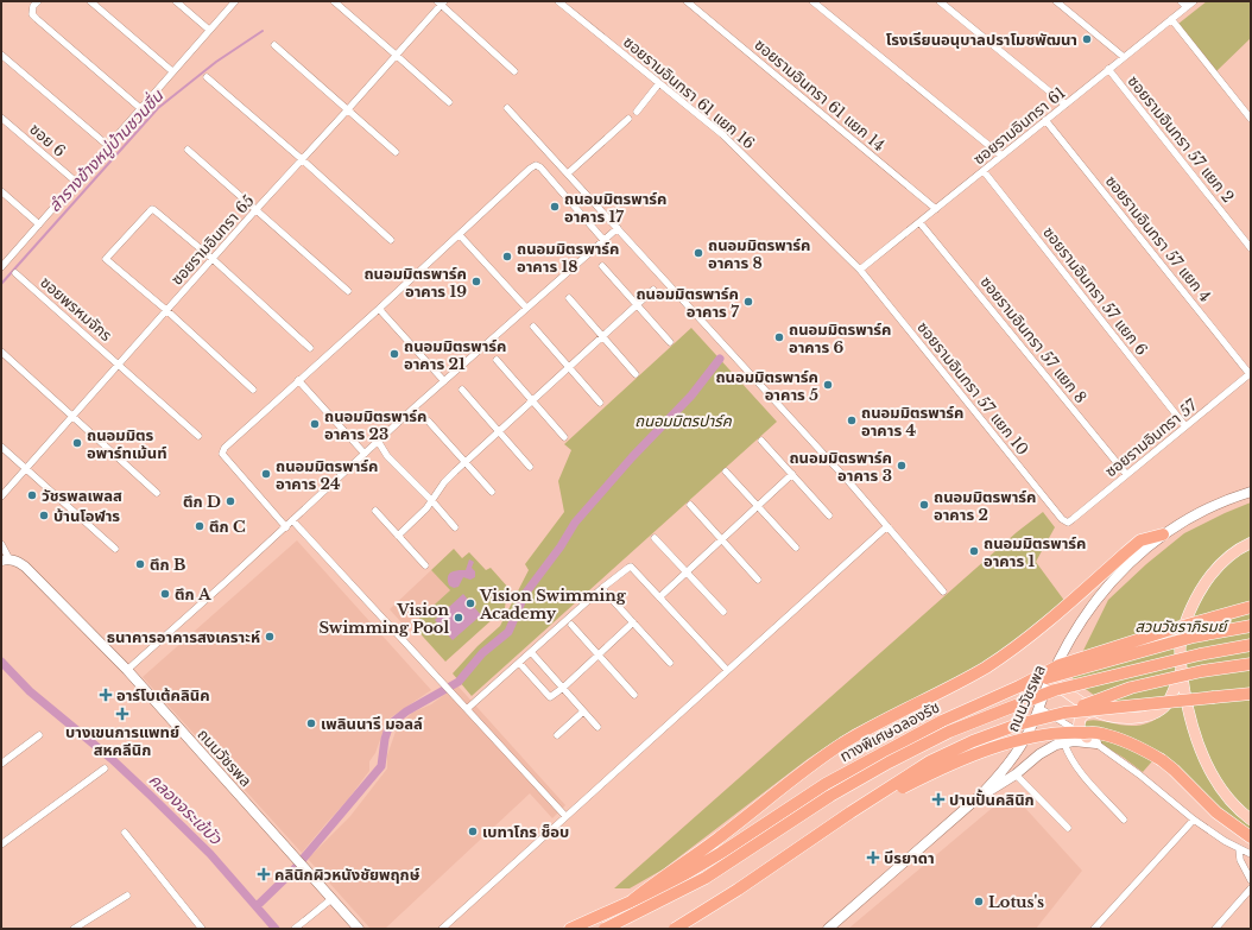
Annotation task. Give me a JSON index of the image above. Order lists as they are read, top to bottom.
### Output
{
  "streets": {
    "highway": ["ทางพิเศษฉลองรัช"],
    "main road": ["ถนนวัชรพล"],
    "street": [
      "ซอยรามอินทรา 61 แยก 16",
      "ซอยรามอินทรา 61 แยก 14",
      "ซอยรามอินทรา 61",
      "ซอยรามอินทรา 57 แยก 2",
      "ซอย 6",
      "ซอยรามอินทรา 57 แยก 4",
      "ซอยรามอินทรา 65",
      "ซอยรามอินทรา 57 แยก 6",
      "ซอยพรหมจักร",
      "ซอยรามอินทรา 57 แยก 8",
      "ซอยรามอินทรา 57 แยก 10",
      "ซอยรามอินทรา 57"
    ]
  },
  "crossings": [
    ["ซอยรามอินทรา 61 แยก 16", "ซอยรามอินทรา 61"],
    ["ซอยรามอินทรา 61 แยก 16", "ซอยรามอินทรา 57 แยก 10"],
    ["ซอยรามอินทรา 61 แยก 14", "ซอยรามอินทรา 61"],
    ["ซอยรามอินทรา 61", "ซอยรามอินทรา 57 แยก 2"],
    ["ซอยรามอินทรา 61", "ซอยรามอินทรา 57 แยก 4"],
    ["ซอยรามอินทรา 61", "ซอยรามอินทรา 57 แยก 6"],
    ["ซอยรามอินทรา 61", "ซอยรามอินทรา 57 แยก 8"],
    ["ซอยรามอินทรา 61", "ซอยรามอินทรา 57 แยก 10"],
    ["ซอยรามอินทรา 57 แยก 4", "ซอยรามอินทรา 57"],
    ["ซอยรามอินทรา 65", "ซอยพรหมจักร"],
    ["ซอยรามอินทรา 57 แยก 6", "ซอยรามอินทรา 57"],
    ["ซอยรามอินทรา 57 แยก 8", "ซอยรามอินทรา 57"],
    ["ซอยรามอินทรา 57 แยก 10", "ซอยรามอินทรา 57"]
  ],
  "water": ["ลำรางข้างหมู่บ้านชวนชื่น", "คลองจระเข้บัว"],
  "parks": ["ถนอมมิตรปาร์ค", "สวนวัชราภิรมย์"],
  "places": {
    "other": [
      "โรงเรียนอนุบาลปราโมชพัฒนา",
      "ถนอมมิตรพาร์ค อาคาร 17",
      "ถนอมมิตรพาร์ค อาคาร 8",
      "ถนอมมิตรพาร์ค อาคาร 18",
      "ถนอมมิตรพาร์ค อาคาร 19",
      "ถนอมมิตรพาร์ค อาคาร 7",
      "ถนอมมิตรพาร์ค อาคาร 6",
      "ถนอมมิตรพาร์ค อาคาร 21",
      "ถนอมมิตรพาร์ค อาคาร 5",
      "ถนอมมิตรพาร์ค อาคาร 4",
      "ถนอมมิตรพาร์ค อาคาร 23",
      "ถนอมมิตร อพาร์ทเม้นท์",
      "ถนอมมิตรพาร์ค อาคาร 3",
      "ถนอมมิตรพาร์ค อาคาร 24",
      "วัชรพลเพลส",
      "ตึก D",
      "ถนอมมิตรพาร์ค อาคาร 2",
      "บ้านโอฬาร",
      "ตึก C",
      "ถนอมมิตรพาร์ค อาคาร 1",
      "ตึก B",
      "ตึก A",
      "Vision Swimming Academy",
      "Vision Swimming Pool",
      "ธนาคารอาคารสงเคราะห์",
      "เพลินนารี มอลล์",
      "เบทาโกร ช็อบ",
      "Lotus's"
    ],
    "health": [
      "อาร์โบเต้คลินิค",
      "บางเขนการแพทย์ สหคลีนิก",
      "ปานปั้นคลินิก",
      "บีรยาดา",
      "คลินิกผิวหนังชัยพฤกษ์"
    ]
  }
}
